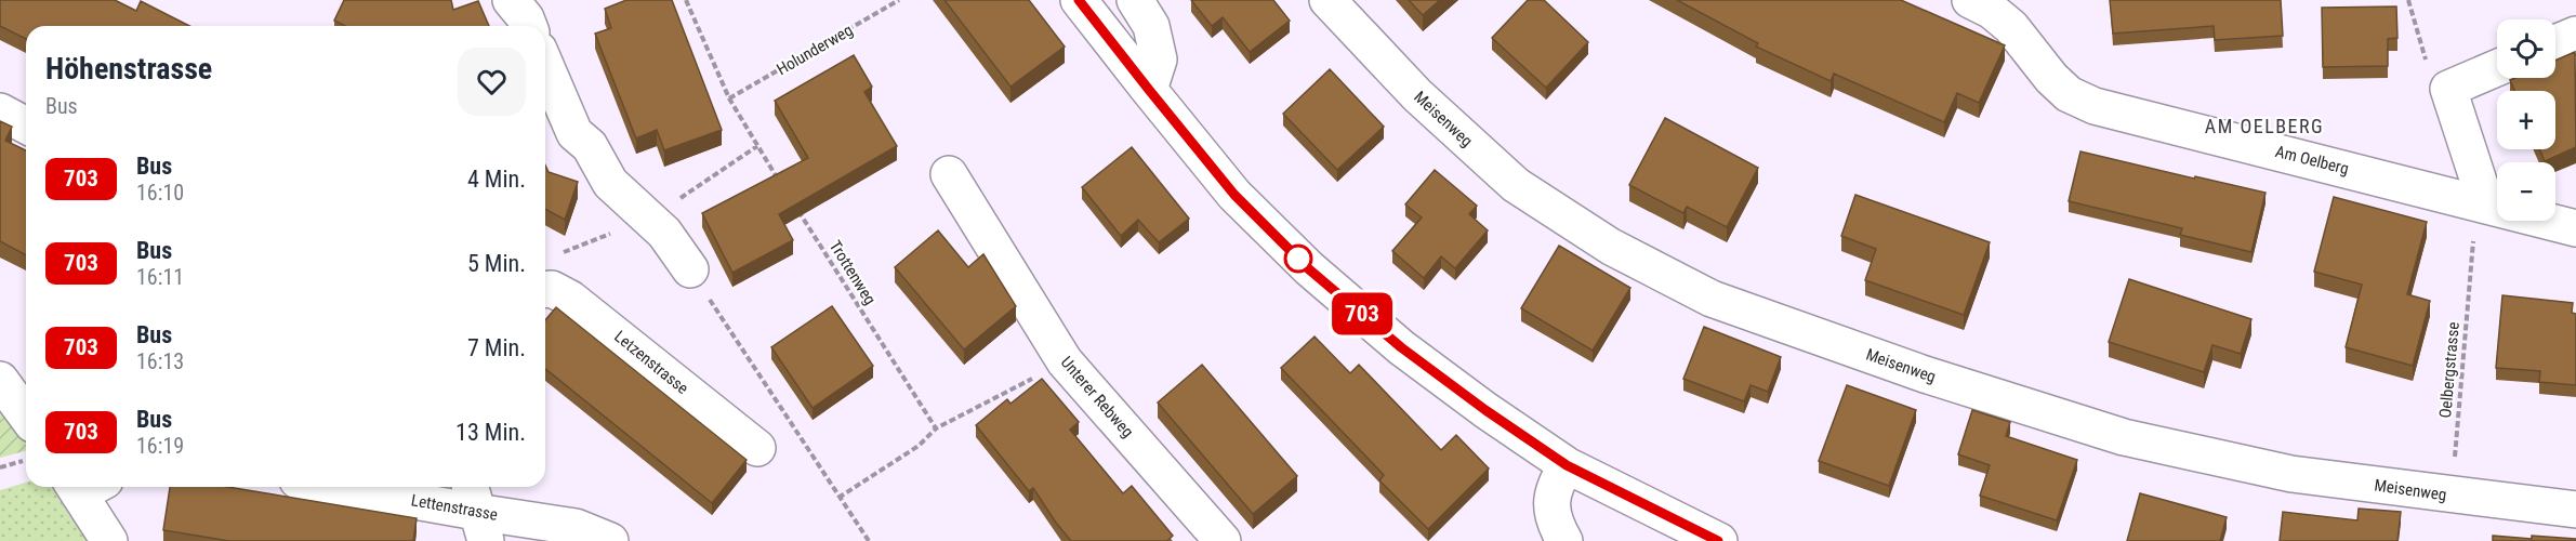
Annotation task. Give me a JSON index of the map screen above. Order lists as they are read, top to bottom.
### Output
{
  "streets": {
    "street": [
      "Meisenweg",
      "Am Oelberg",
      "Letzenstrasse",
      "Unterer Rebweg",
      "Lettenstrasse"
    ],
    "path": ["Holunderweg", "Trottenweg", "Oelbergstrasse"]
  },
  "crossings": [
    ["Meisenweg", "Oelbergstrasse"],
    ["Am Oelberg", "Oelbergstrasse"]
  ],
  "districts": ["AM OELBERG"],
  "lines": ["bus line 703"],
  "page": {
    "on_map": "703",
    "map_buttons": ["+", "−"],
    "heading": ["Höhenstrasse", "Bus"],
    "list": [
      {
        "mark": "703",
        "name": "Bus",
        "note": "16:10",
        "value": "4 Min."
      },
      {
        "mark": "703",
        "name": "Bus",
        "note": "16:11",
        "value": "5 Min."
      },
      {
        "mark": "703",
        "name": "Bus",
        "note": "16:13",
        "value": "7 Min."
      },
      {
        "mark": "703",
        "name": "Bus",
        "note": "16:19",
        "value": "13 Min."
      }
    ]
  }
}
